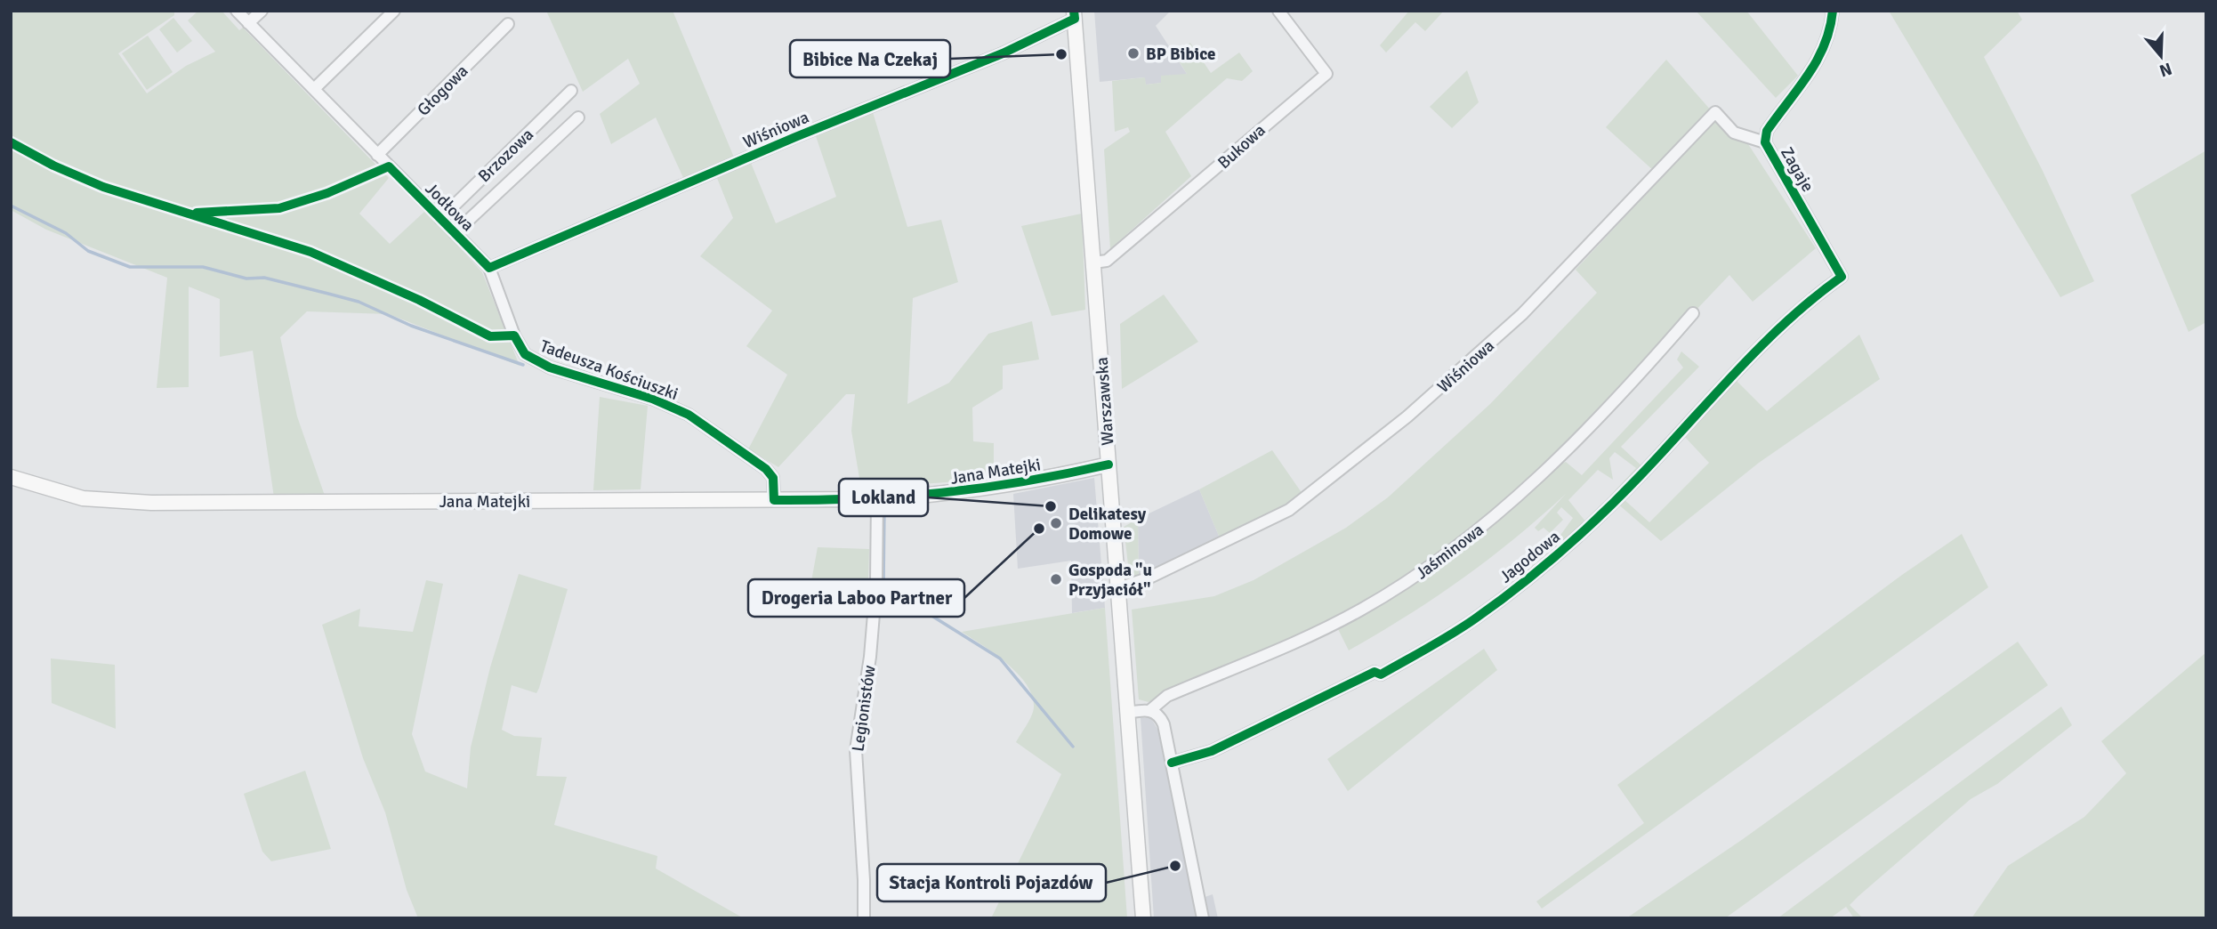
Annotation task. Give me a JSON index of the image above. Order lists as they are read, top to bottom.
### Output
{
  "streets": {
    "street": [
      "Głogowa",
      "Wiśniowa",
      "Bukowa",
      "Brzozowa",
      "Zagaje",
      "Jodłowa",
      "Tadeusza Kościuszki",
      "Warszawska",
      "Jana Matejki",
      "Jaśminowa",
      "Jagodowa",
      "Legionistów"
    ]
  },
  "crossings": [
    ["Głogowa", "Jodłowa"],
    ["Wiśniowa", "Zagaje"],
    ["Wiśniowa", "Jodłowa"],
    ["Wiśniowa", "Warszawska"],
    ["Bukowa", "Warszawska"],
    ["Brzozowa", "Jodłowa"],
    ["Zagaje", "Jagodowa"],
    ["Jodłowa", "Tadeusza Kościuszki"],
    ["Tadeusza Kościuszki", "Jana Matejki"],
    ["Warszawska", "Jana Matejki"],
    ["Jana Matejki", "Legionistów"]
  ],
  "places": [
    "BP Bibice",
    "Bibice Na Czekaj",
    "Lokland",
    "Delikatesy Domowe",
    "Drogeria Laboo Partner",
    "Gospoda \"u Przyjaciół\"",
    "Stacja Kontroli Pojazdów"
  ],
  "north": "bottom"
}
